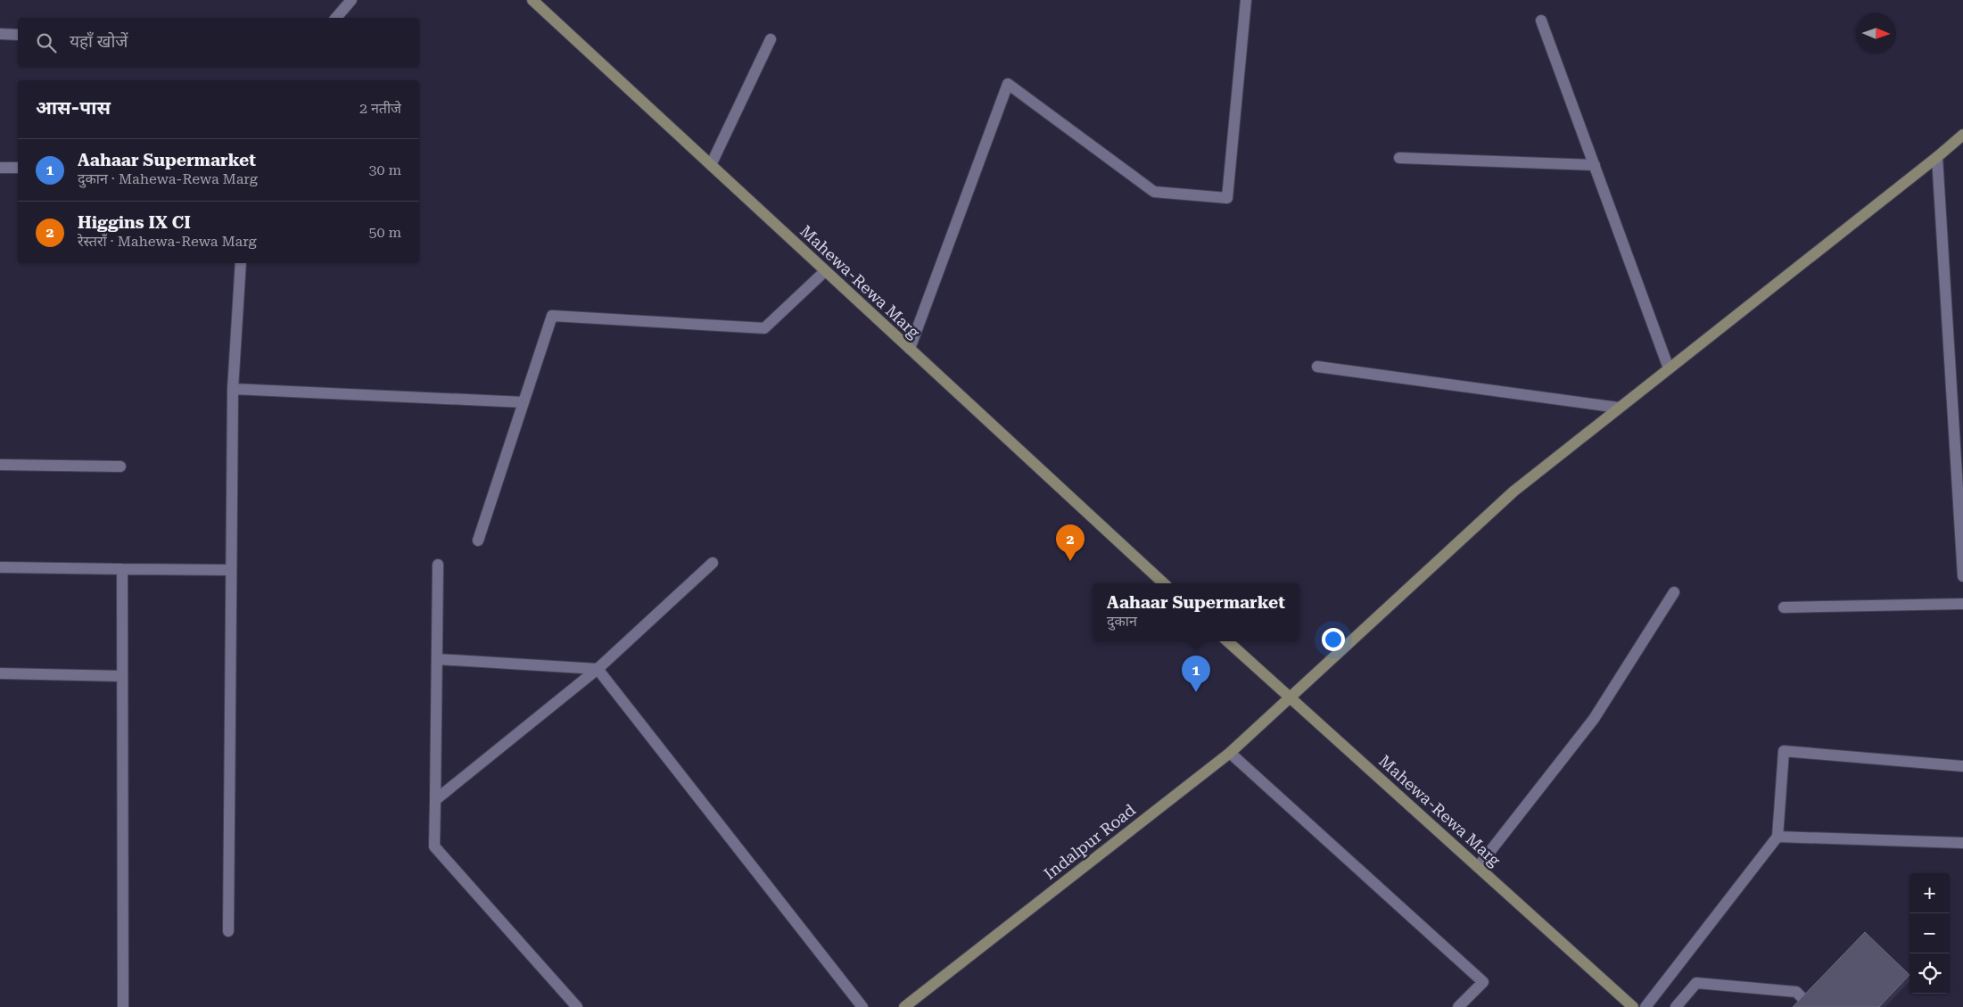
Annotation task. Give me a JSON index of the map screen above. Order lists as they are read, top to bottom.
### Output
{
  "streets": {
    "main road": ["Mahewa-Rewa Marg", "Indalpur Road"]
  },
  "crossings": [
    ["Mahewa-Rewa Marg", "Indalpur Road"]
  ],
  "north": "right",
  "page": {
    "search": "यहाँ खोजें",
    "heading": ["आस-पास", "2 नतीजे"],
    "list": [
      {
        "mark": "1",
        "name": "Aahaar Supermarket",
        "note": "दुकान · Mahewa-Rewa Marg",
        "value": "30 m"
      },
      {
        "mark": "2",
        "name": "Higgins IX CI",
        "note": "रेस्तराँ · Mahewa-Rewa Marg",
        "value": "50 m"
      }
    ],
    "pins": ["2", "1"],
    "popup": ["Aahaar Supermarket", "दुकान"],
    "map_buttons": ["+", "−"]
  }
}
